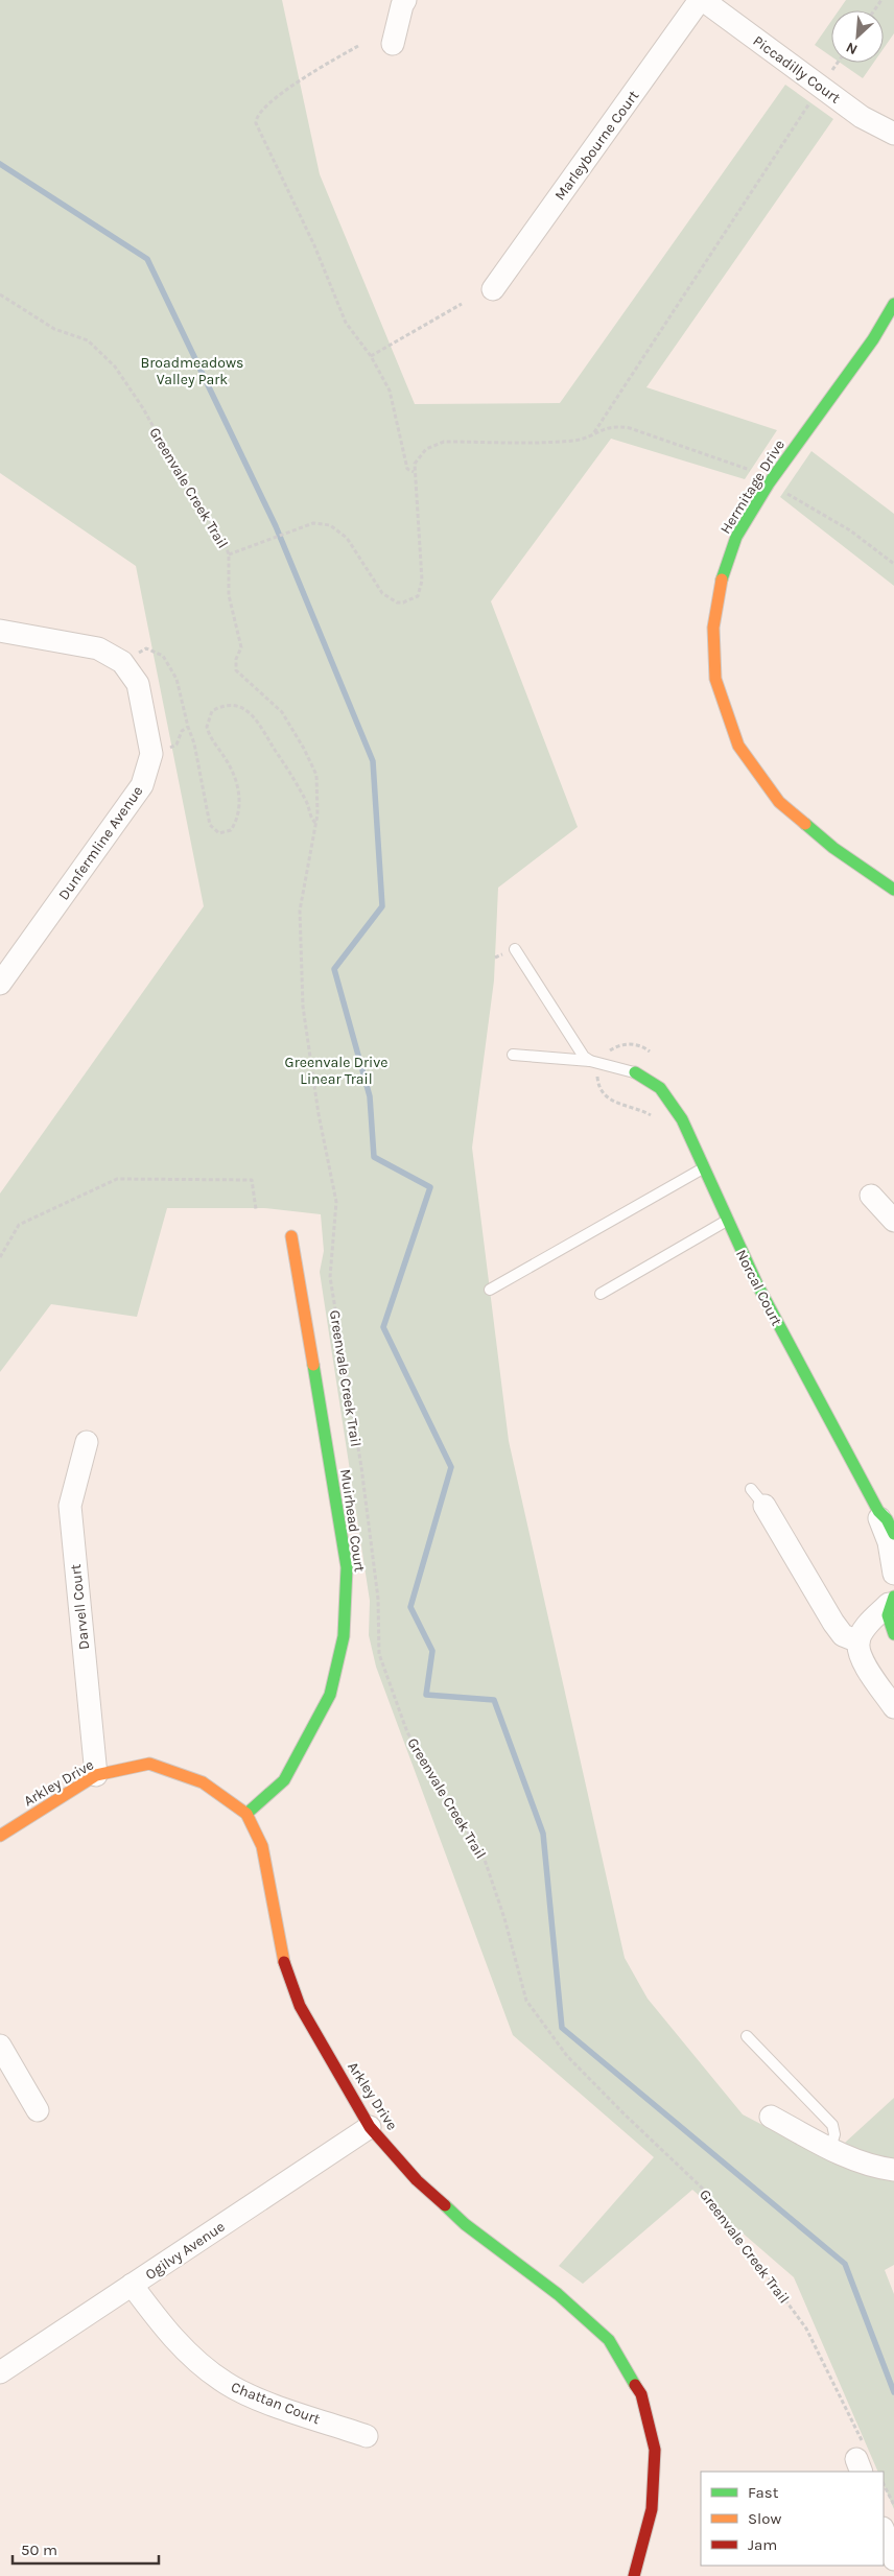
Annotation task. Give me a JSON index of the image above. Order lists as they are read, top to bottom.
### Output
{
  "streets": {
    "street": [
      "Piccadilly Court",
      "Marleybourne Court",
      "Hermitage Drive",
      "Dunfermline Avenue",
      "Norcal Court",
      "Muirhead Court",
      "Darvell Court",
      "Arkley Drive",
      "Ogilvy Avenue",
      "Chattan Court"
    ],
    "path": ["Greenvale Creek Trail"]
  },
  "crossings": [
    ["Piccadilly Court", "Marleybourne Court"],
    ["Muirhead Court", "Arkley Drive"],
    ["Darvell Court", "Arkley Drive"],
    ["Arkley Drive", "Ogilvy Avenue"],
    ["Ogilvy Avenue", "Chattan Court"]
  ],
  "parks": ["Broadmeadows Valley Park", "Greenvale Drive Linear Trail"],
  "legend": ["Fast", "Slow", "Jam"],
  "scale_bar": "50 m",
  "north": "bottom left"
}
